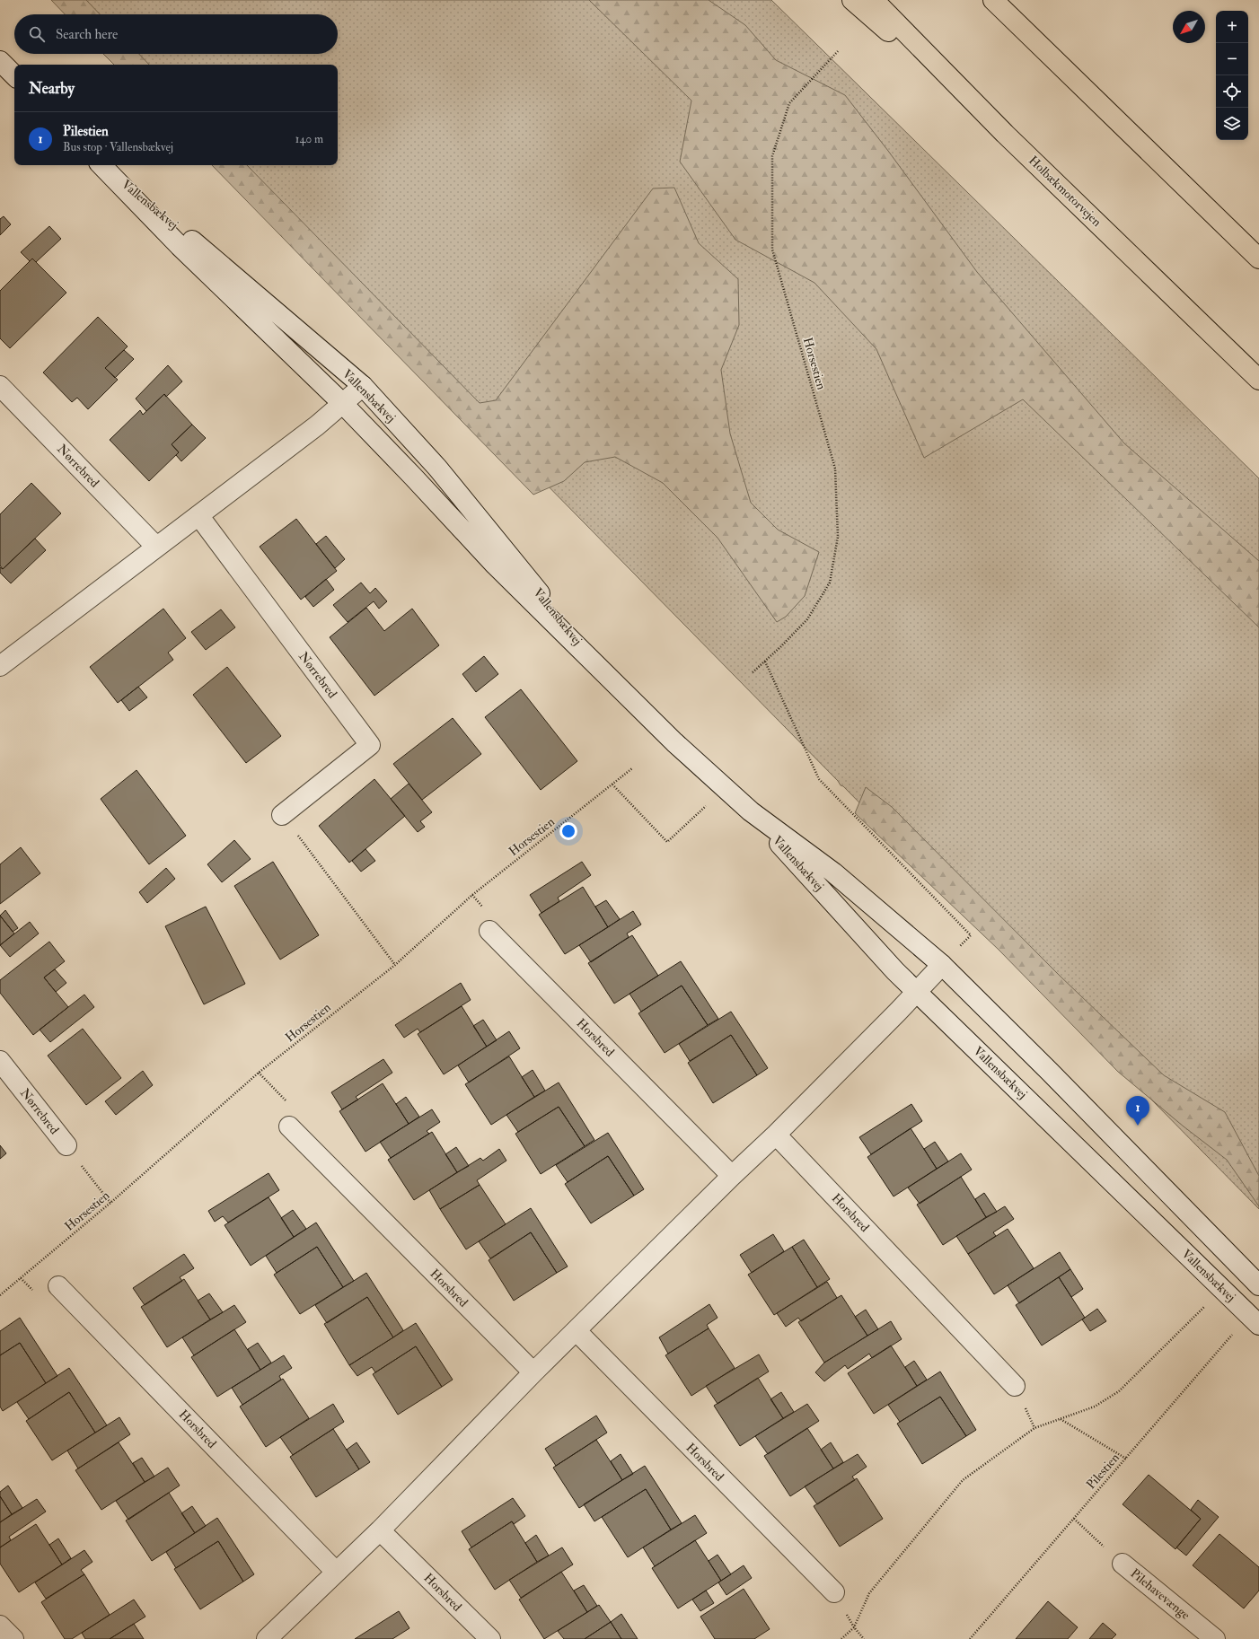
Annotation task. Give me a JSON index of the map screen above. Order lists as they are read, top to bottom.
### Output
{
  "streets": {
    "highway": ["Holbækmotorvejen"],
    "street": [
      "Vallensbækvej",
      "Nørrebred",
      "Horsbred",
      "Pilehavevænge"
    ],
    "path": ["Horsestien", "Pilestien"]
  },
  "crossings": [
    ["Vallensbækvej", "Pilestien"]
  ],
  "north": "bottom left",
  "page": {
    "map_buttons": ["+", "−"],
    "search": "Search here",
    "heading": "Nearby",
    "list": [
      {
        "mark": "1",
        "name": "Pilestien",
        "note": "Bus stop · Vallensbækvej",
        "value": "140 m"
      }
    ],
    "pins": "1"
  }
}
